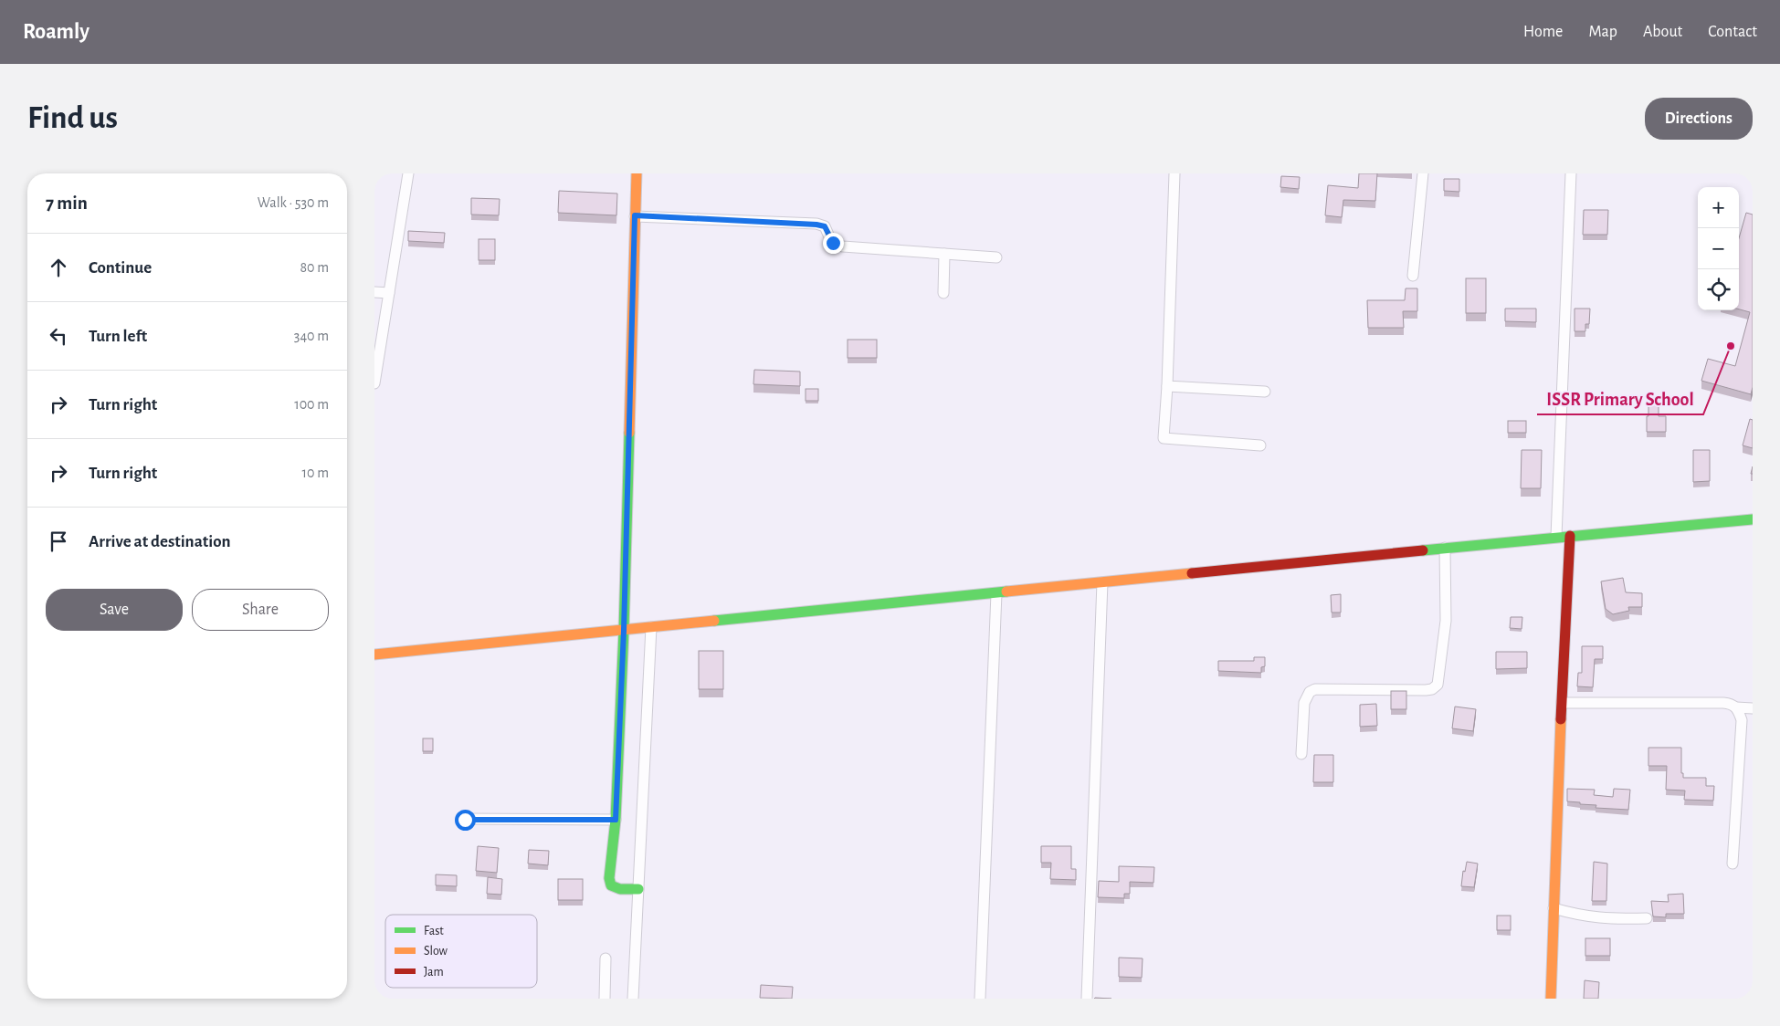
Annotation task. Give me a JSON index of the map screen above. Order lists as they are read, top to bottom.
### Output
{
  "places": ["ISSR Primary School"],
  "legend": ["Fast", "Slow", "Jam"],
  "page": {
    "header": "Roamly",
    "nav": [
      "Home",
      "Map",
      "About",
      "Contact"
    ],
    "buttons": [
      "Directions",
      ["Save", "Share"]
    ],
    "title": "Find us",
    "heading": ["7 min", "Walk · 530 m"],
    "map_buttons": ["+", "−"],
    "list": [
      ["Continue", "80 m"],
      ["Turn left", "340 m"],
      ["Turn right", "100 m"],
      ["Turn right", "10 m"],
      "Arrive at destination"
    ]
  }
}
